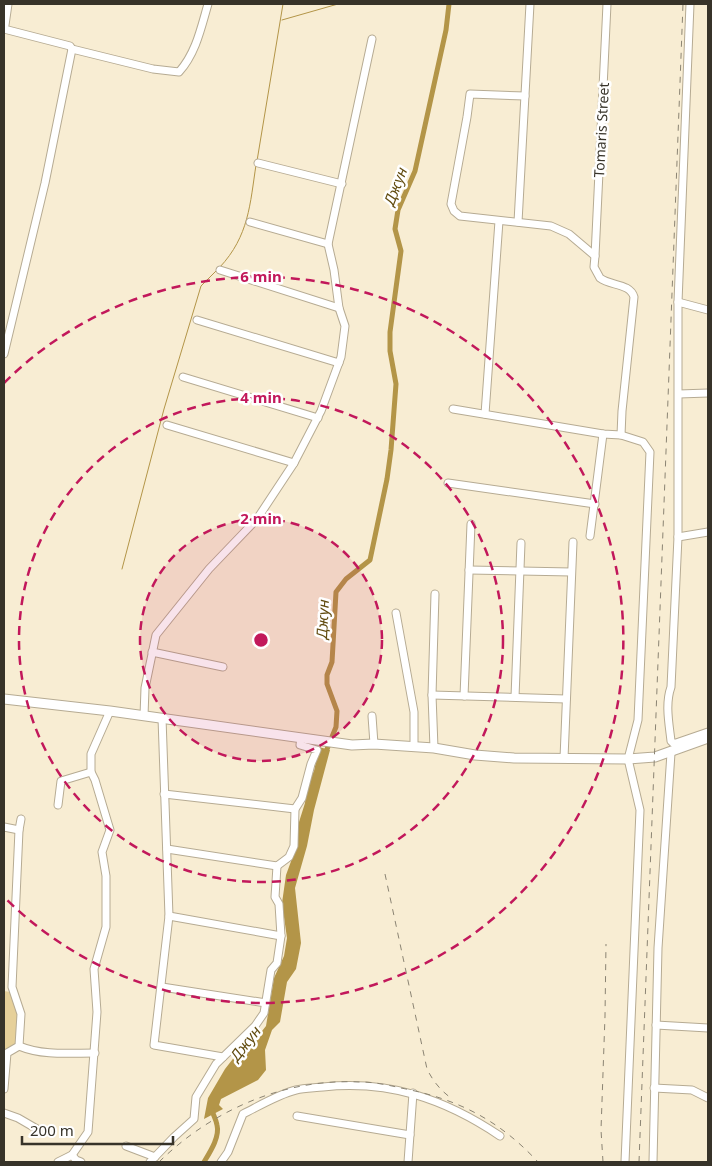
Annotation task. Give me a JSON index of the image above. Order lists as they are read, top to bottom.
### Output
{
  "streets": {
    "street": ["Tomaris Street"]
  },
  "water": ["Джун"],
  "scale_bar": "200 m",
  "rings": ["6 min", "4 min", "2 min"]
}
